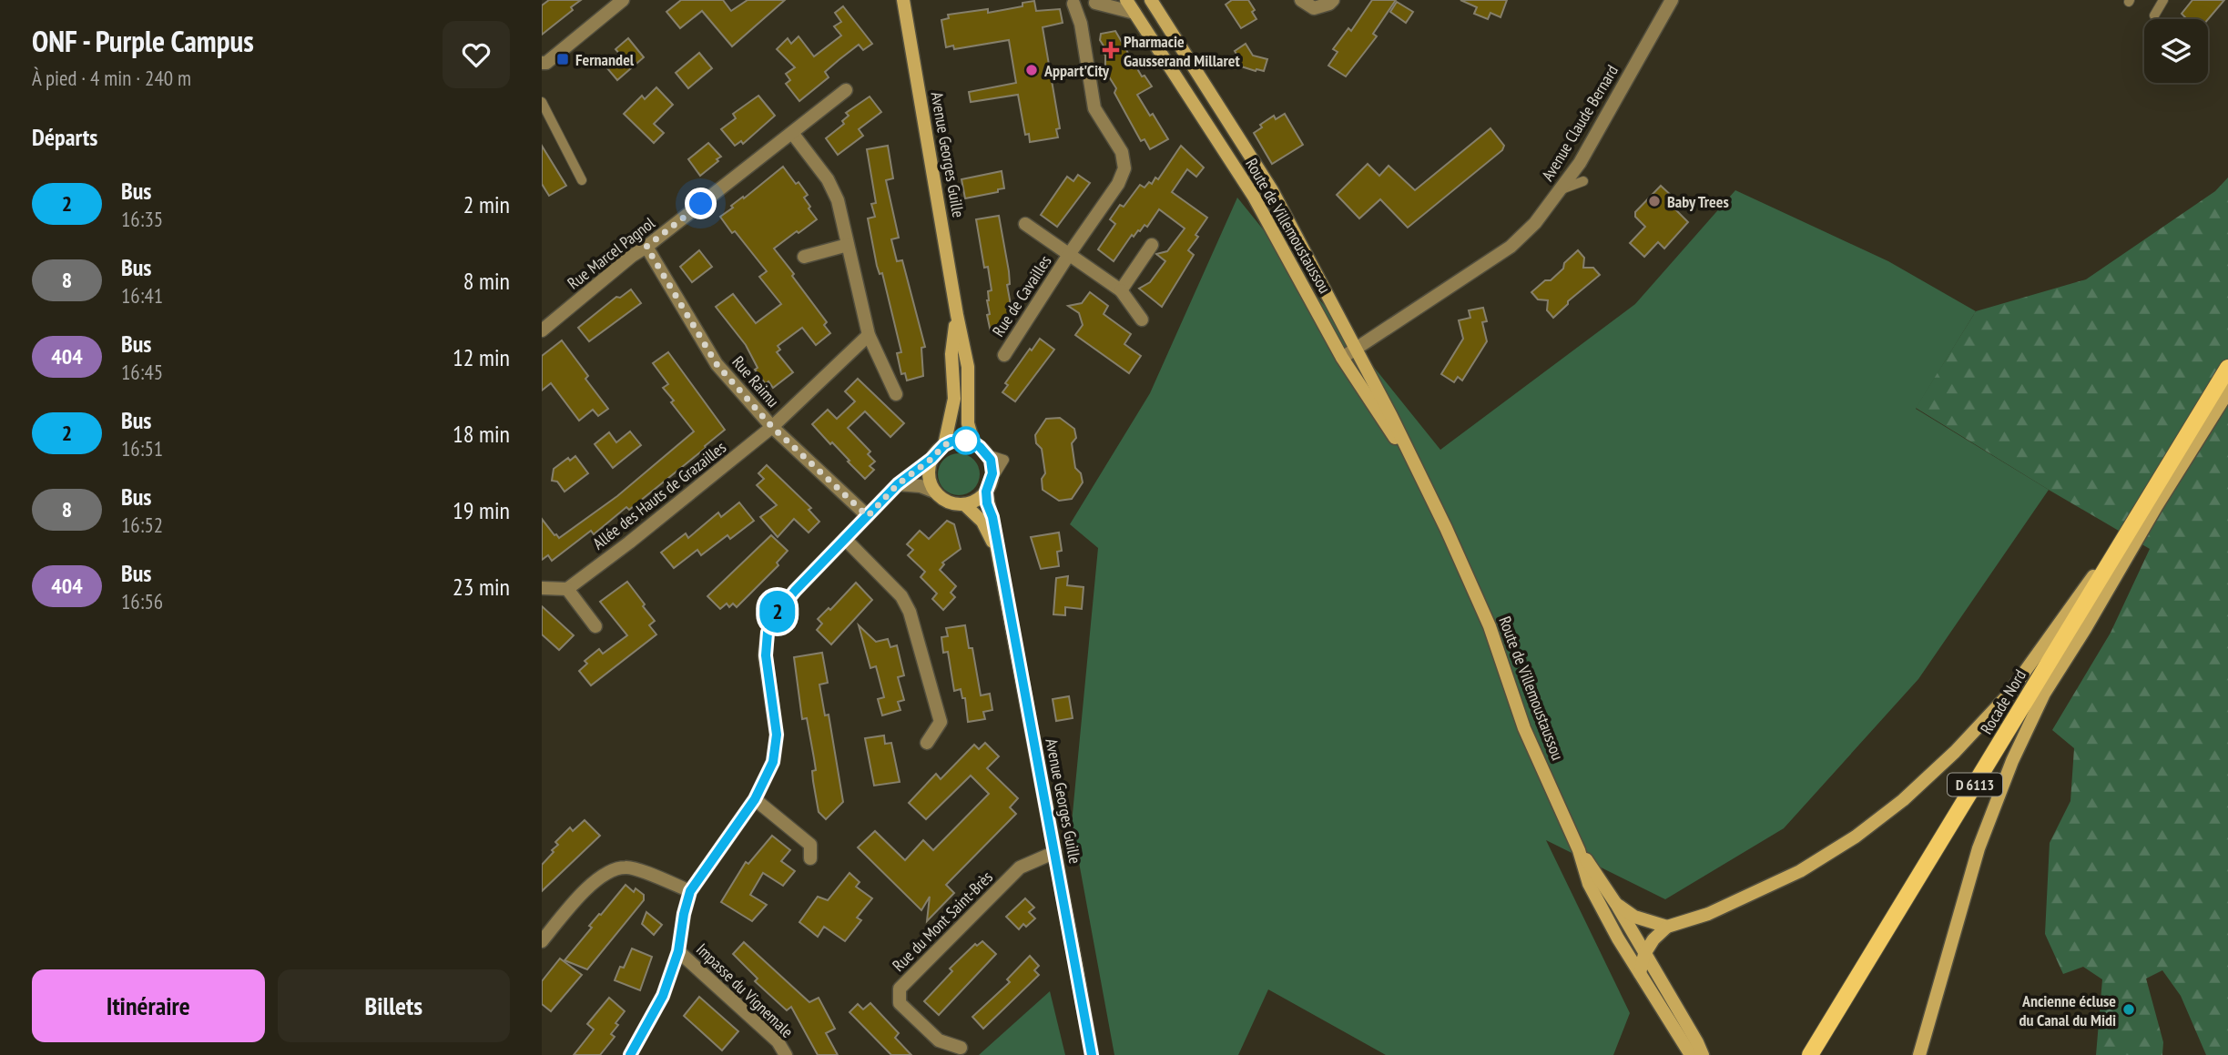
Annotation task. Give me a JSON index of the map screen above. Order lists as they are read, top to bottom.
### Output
{
  "streets": {
    "main road": ["Rocade Nord", "D 6113"],
    "street": [
      "Avenue Claude Bernard",
      "Avenue Georges Guille",
      "Route de Villemoustaussou",
      "Rue Marcel Pagnol",
      "Rue de Cavailles",
      "Rue Raimu",
      "Allée des Hauts de Grazailles",
      "Rue du Mont Saint-Brès",
      "Impasse du Vignemale"
    ]
  },
  "crossings": [
    ["Avenue Claude Bernard", "Route de Villemoustaussou"],
    ["Avenue Georges Guille", "Rue du Mont Saint-Brès"],
    ["Route de Villemoustaussou", "Rue de Cavailles"],
    ["Rue Marcel Pagnol", "Rue Raimu"],
    ["Rue Raimu", "Allée des Hauts de Grazailles"]
  ],
  "places": {
    "health": ["Pharmacie Gausserand Millaret"],
    "transit": ["Fernandel"],
    "other": ["Appart'City", "Baby Trees", "Ancienne écluse du Canal du Midi"]
  },
  "lines": ["bus line 2"],
  "page": {
    "heading": [
      ["ONF - Purple Campus", "À pied · 4 min · 240 m"],
      "Départs"
    ],
    "on_map": "2",
    "list": [
      {
        "mark": "2",
        "name": "Bus",
        "note": "16:35",
        "value": "2 min"
      },
      {
        "mark": "8",
        "name": "Bus",
        "note": "16:41",
        "value": "8 min"
      },
      {
        "mark": "404",
        "name": "Bus",
        "note": "16:45",
        "value": "12 min"
      },
      {
        "mark": "2",
        "name": "Bus",
        "note": "16:51",
        "value": "18 min"
      },
      {
        "mark": "8",
        "name": "Bus",
        "note": "16:52",
        "value": "19 min"
      },
      {
        "mark": "404",
        "name": "Bus",
        "note": "16:56",
        "value": "23 min"
      }
    ],
    "buttons": ["Itinéraire", "Billets"]
  }
}
